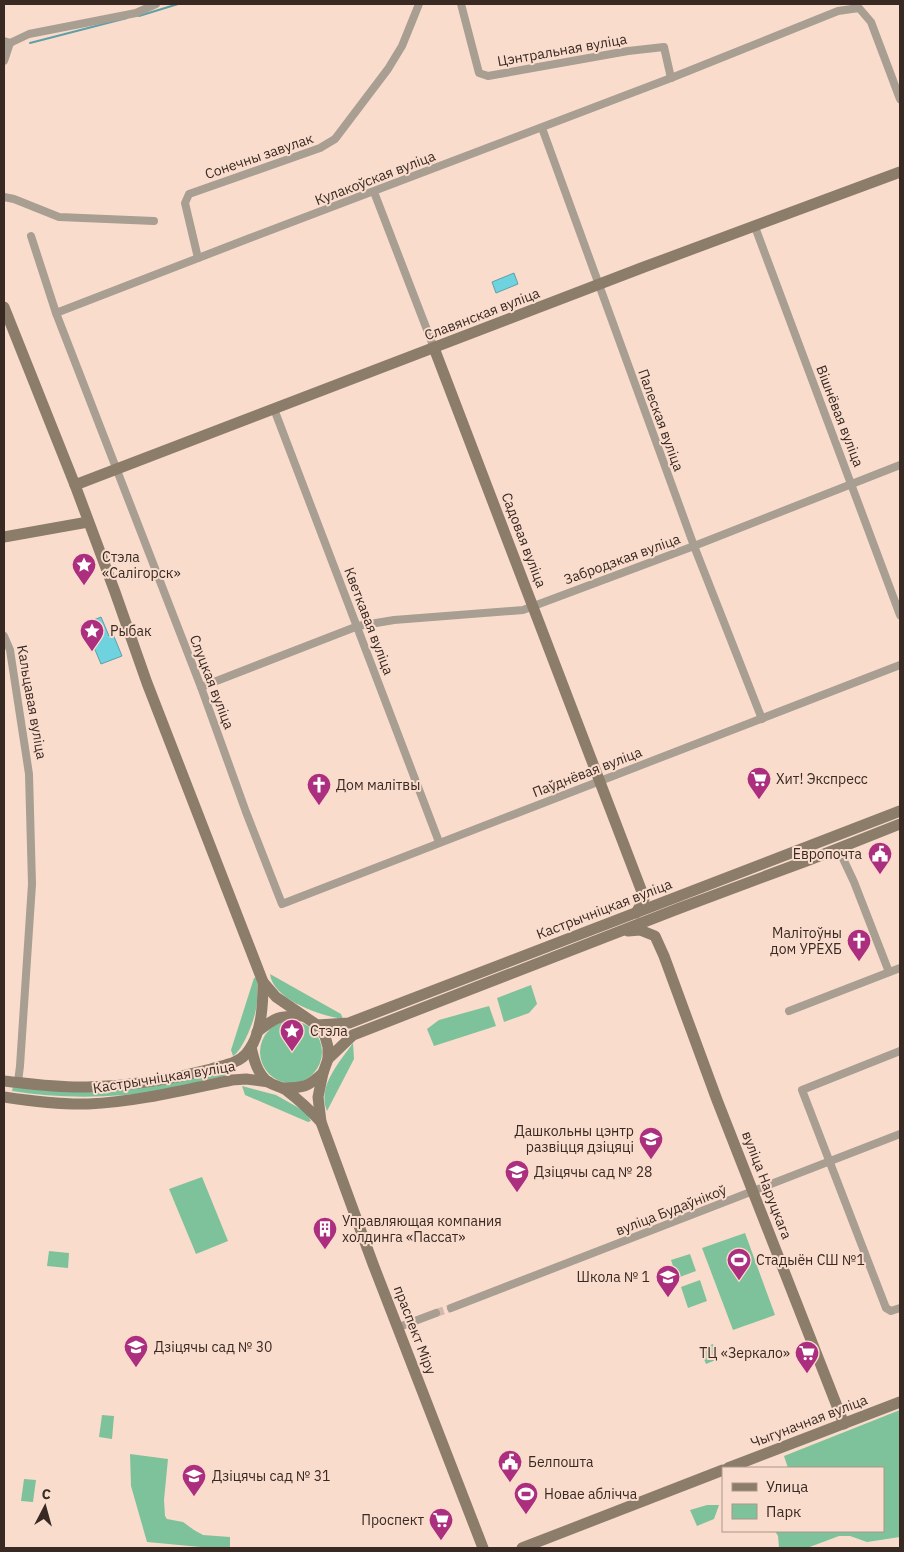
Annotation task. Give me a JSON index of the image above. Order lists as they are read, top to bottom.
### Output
{
  "streets": {
    "main road": [
      "Славянская вуліца",
      "Садовая вуліца",
      "Кастрычніцкая вуліца",
      "вуліца Наруцкага",
      "праспект Міру",
      "Чыгуначная вуліца"
    ],
    "street": [
      "Цэнтральная вуліца",
      "Сонечны завулак",
      "Кулакоўская вуліца",
      "Вішнёвая вуліца",
      "Палеская вуліца",
      "Забродзкая вуліца",
      "Кветкавая вуліца",
      "Слуцкая вуліца",
      "Кальцавая вуліца",
      "Паўднёвая вуліца",
      "вуліца Будаўнікоў"
    ]
  },
  "crossings": [
    ["Цэнтральная вуліца", "Кулакоўская вуліца"],
    ["Сонечны завулак", "Кулакоўская вуліца"],
    ["Кулакоўская вуліца", "Палеская вуліца"],
    ["Кулакоўская вуліца", "Садовая вуліца"],
    ["Славянская вуліца", "Вішнёвая вуліца"],
    ["Славянская вуліца", "Палеская вуліца"],
    ["Славянская вуліца", "Садовая вуліца"],
    ["Славянская вуліца", "Кветкавая вуліца"],
    ["Славянская вуліца", "Слуцкая вуліца"],
    ["Вішнёвая вуліца", "Забродзкая вуліца"],
    ["Палеская вуліца", "Забродзкая вуліца"],
    ["Палеская вуліца", "Паўднёвая вуліца"],
    ["Садовая вуліца", "Забродзкая вуліца"],
    ["Садовая вуліца", "Паўднёвая вуліца"],
    ["Забродзкая вуліца", "Кветкавая вуліца"],
    ["Забродзкая вуліца", "Слуцкая вуліца"],
    ["Кветкавая вуліца", "Паўднёвая вуліца"],
    ["Слуцкая вуліца", "Паўднёвая вуліца"],
    ["Кальцавая вуліца", "Кастрычніцкая вуліца"],
    ["вуліца Наруцкага", "вуліца Будаўнікоў"],
    ["вуліца Наруцкага", "Чыгуначная вуліца"]
  ],
  "places": {
    "place": ["Стэла «Салігорск»", "Рыбак", "Стэла"],
    "supermarket": ["Хит! Экспресс", "ТЦ «Зеркало»", "Проспект"],
    "church": ["Дом малітвы", "Малітоўны дом УРЕХБ"],
    "public building": ["Европочта", "Белпошта"],
    "school or university": [
      "Дашкольны цэнтр развіцця дзіцяці",
      "Дзіцячы сад № 28",
      "Школа № 1",
      "Дзіцячы сад № 30",
      "Дзіцячы сад № 31"
    ],
    "building": ["Управляющая компания холдинга «Пассат»"],
    "sports": ["Стадыён СШ №1", "Новае аблічча"]
  },
  "legend": ["Улица", "Парк"],
  "north": "top"
}
